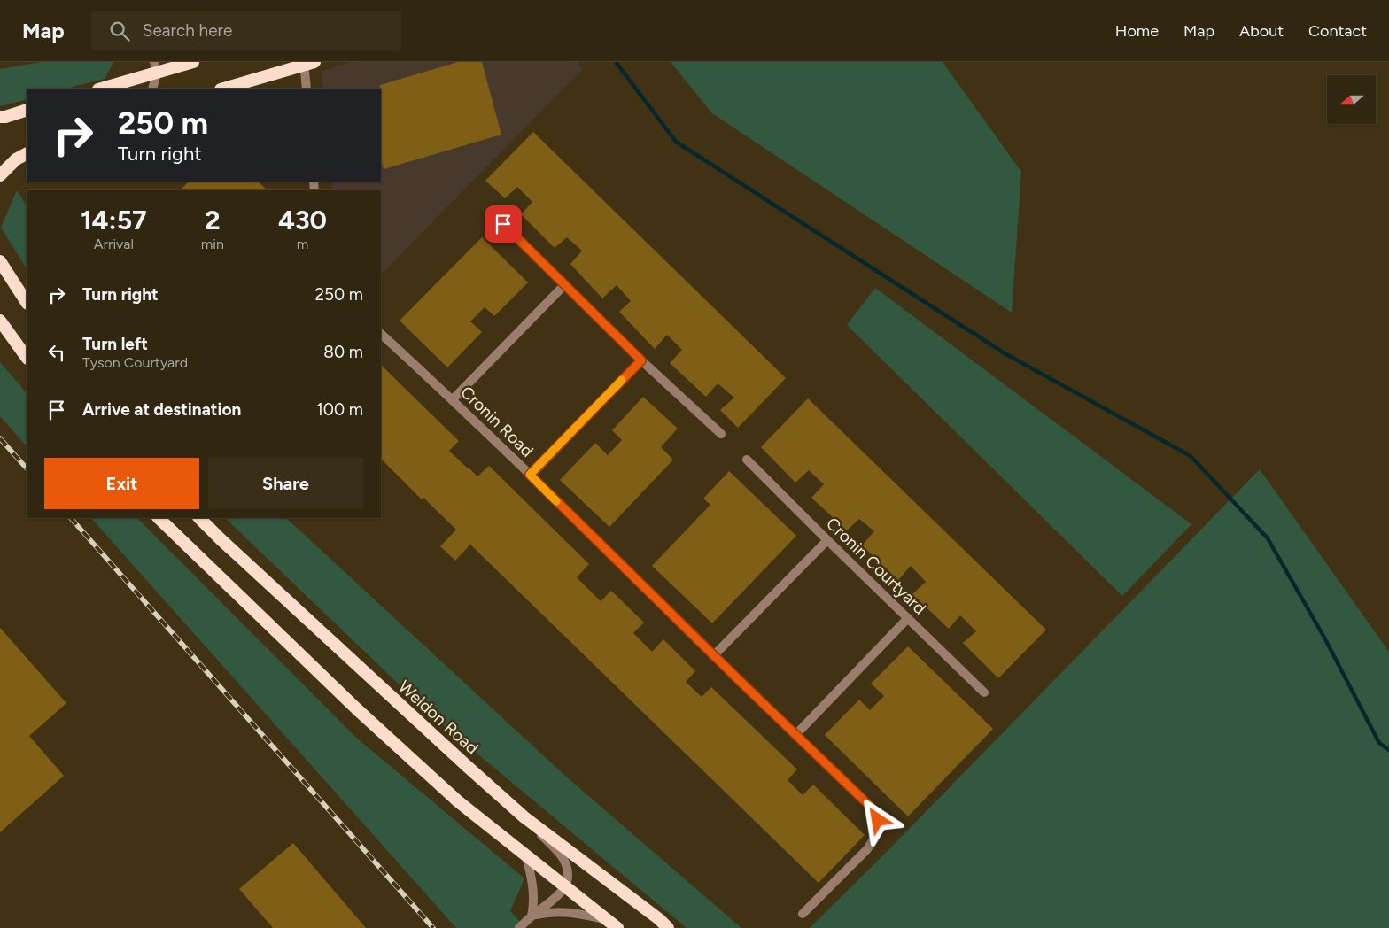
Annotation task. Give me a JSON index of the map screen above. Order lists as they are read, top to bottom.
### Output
{
  "streets": {
    "highway": ["Weldon Road"],
    "street": ["Cronin Road", "Cronin Courtyard"]
  },
  "north": "left",
  "page": {
    "header": "Map",
    "search": "Search here",
    "nav": [
      "Home",
      "Map",
      "About",
      "Contact"
    ],
    "turn": ["250 m", "Turn right"],
    "eta": [
      "14:57",
      "Arrival",
      "2",
      "min",
      "430",
      "m"
    ],
    "list": [
      {
        "name": "Turn right",
        "value": "250 m"
      },
      {
        "name": "Turn left",
        "note": "Tyson Courtyard",
        "value": "80 m"
      },
      {
        "name": "Arrive at destination",
        "value": "100 m"
      }
    ],
    "buttons": ["Exit", "Share"]
  }
}
